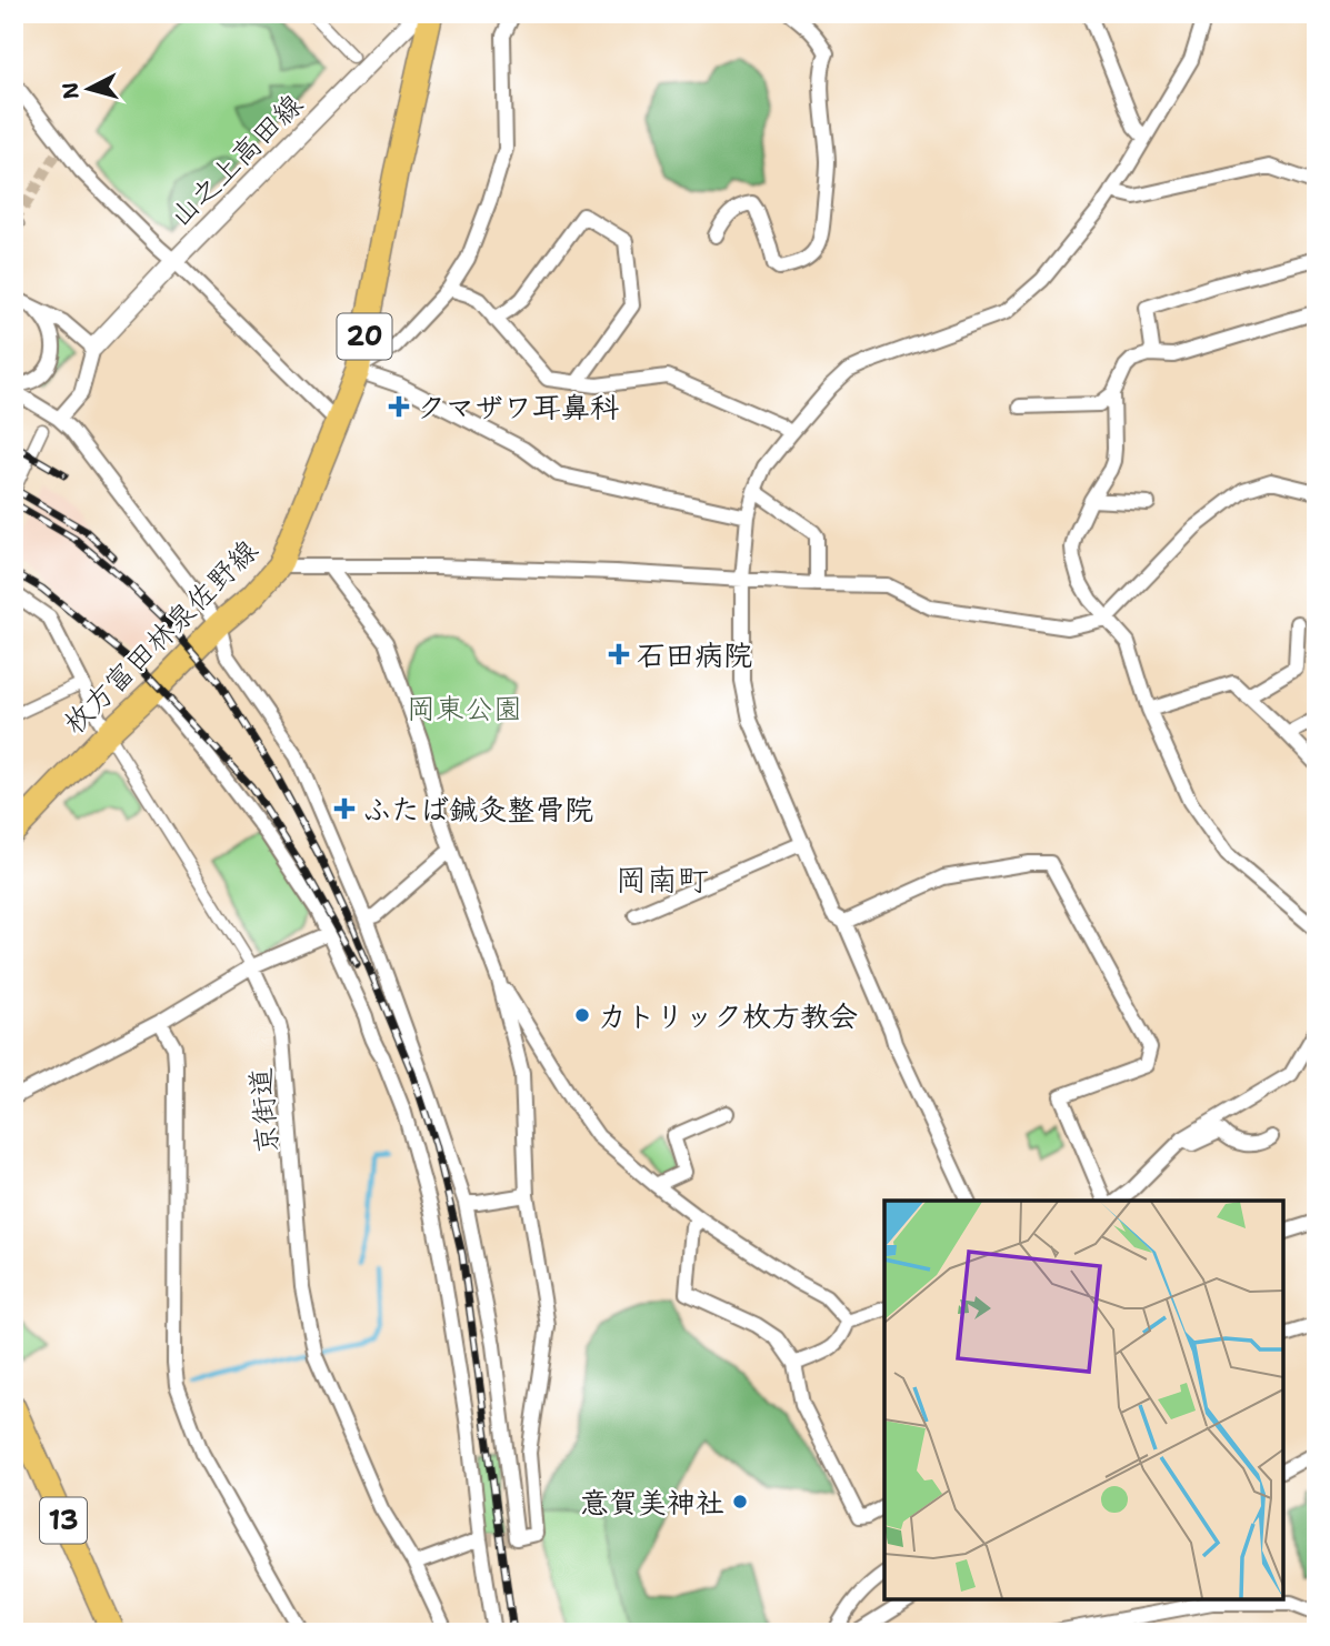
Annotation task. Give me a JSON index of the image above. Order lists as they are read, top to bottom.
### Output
{
  "streets": {
    "main road": ["20", "枚方富田林泉佐野線", "13"],
    "street": ["山之上高田線", "京街道"]
  },
  "crossings": [
    ["枚方富田林泉佐野線", "京街道"]
  ],
  "districts": ["岡南町"],
  "parks": ["岡東公園"],
  "places": {
    "health": ["クマザワ耳鼻科", "石田病院", "ふたば鍼灸整骨院"],
    "other": ["カトリック枚方教会", "意賀美神社"]
  },
  "north": "left"
}
